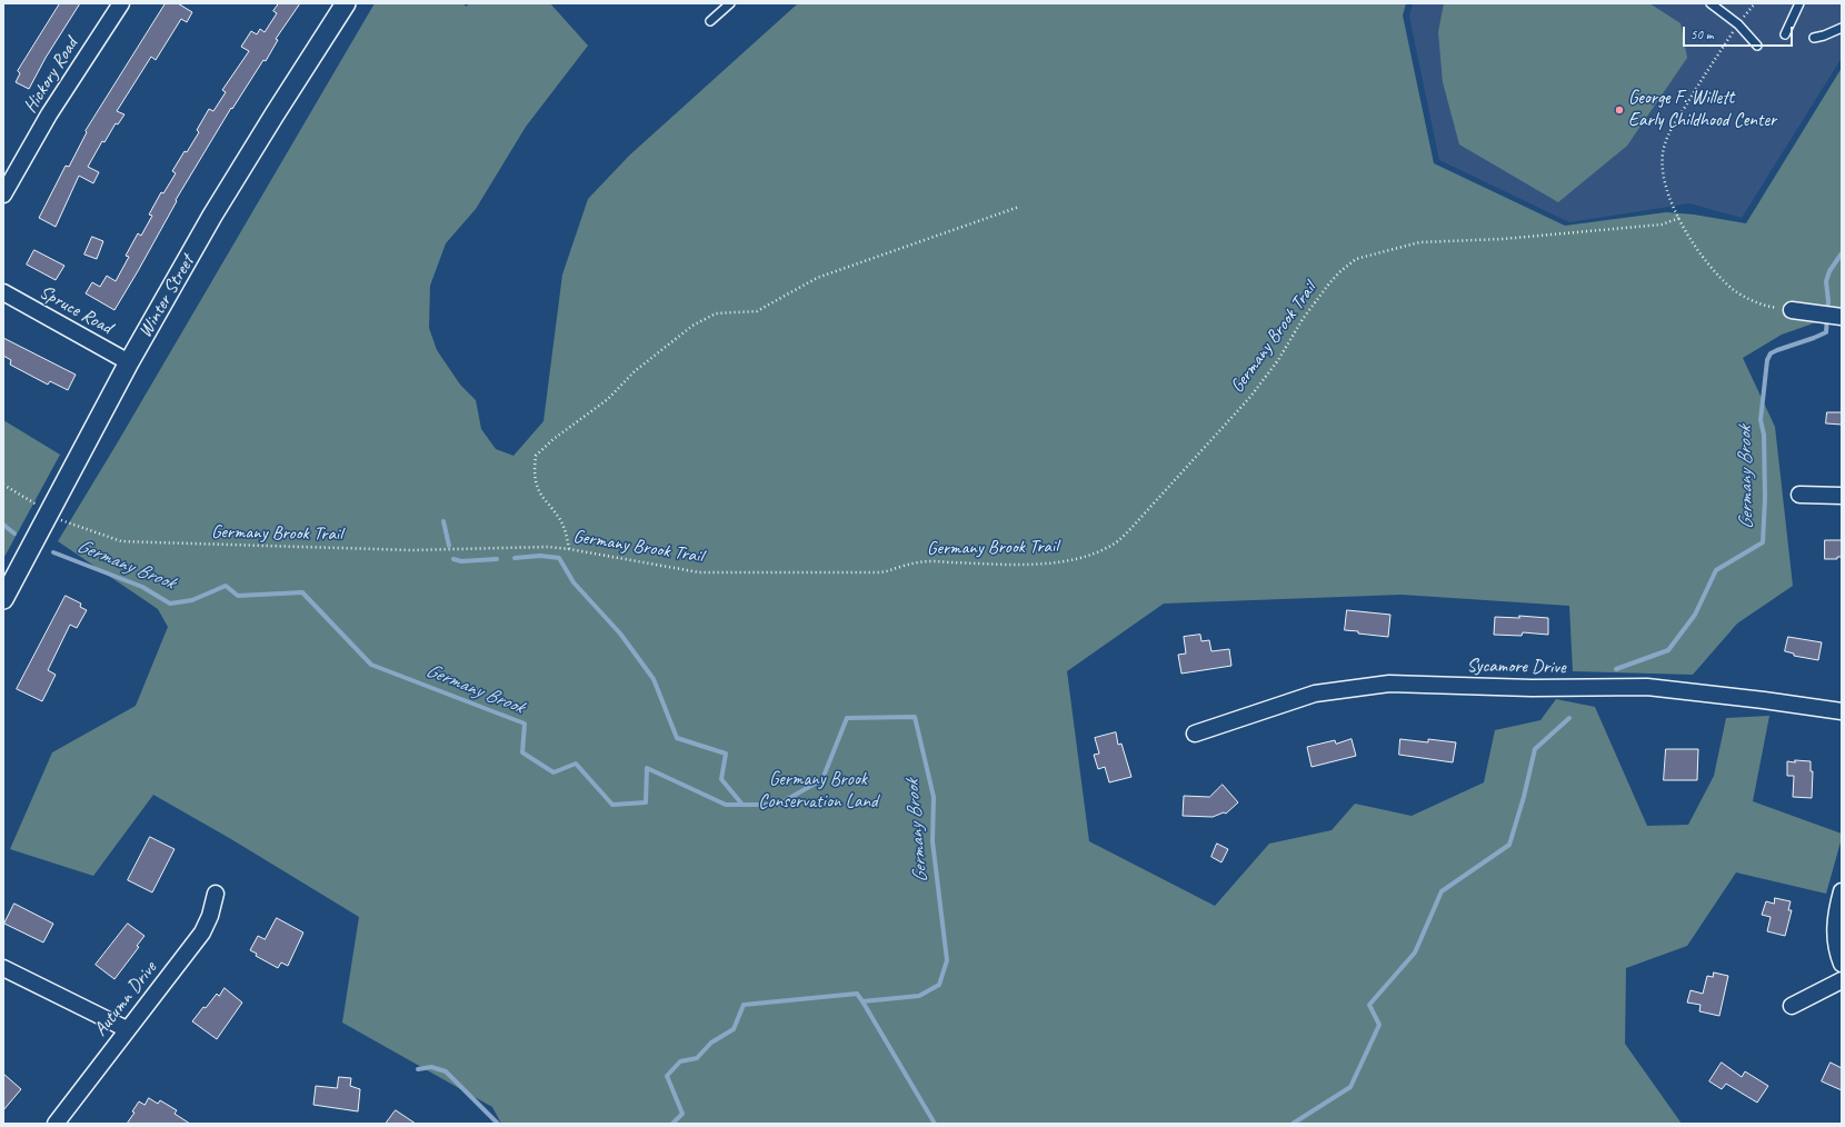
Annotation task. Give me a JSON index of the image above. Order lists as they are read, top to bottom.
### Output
{
  "streets": {
    "street": [
      "Hickory Road",
      "Winter Street",
      "Spruce Road",
      "Sycamore Drive",
      "Autumn Drive"
    ],
    "path": ["Germany Brook Trail"]
  },
  "crossings": [
    ["Winter Street", "Spruce Road"],
    ["Winter Street", "Germany Brook Trail"]
  ],
  "water": ["Germany Brook"],
  "parks": ["Germany Brook Conservation Land"],
  "places": ["George F. Willett Early Childhood Center"],
  "scale_bar": "50 m"
}
